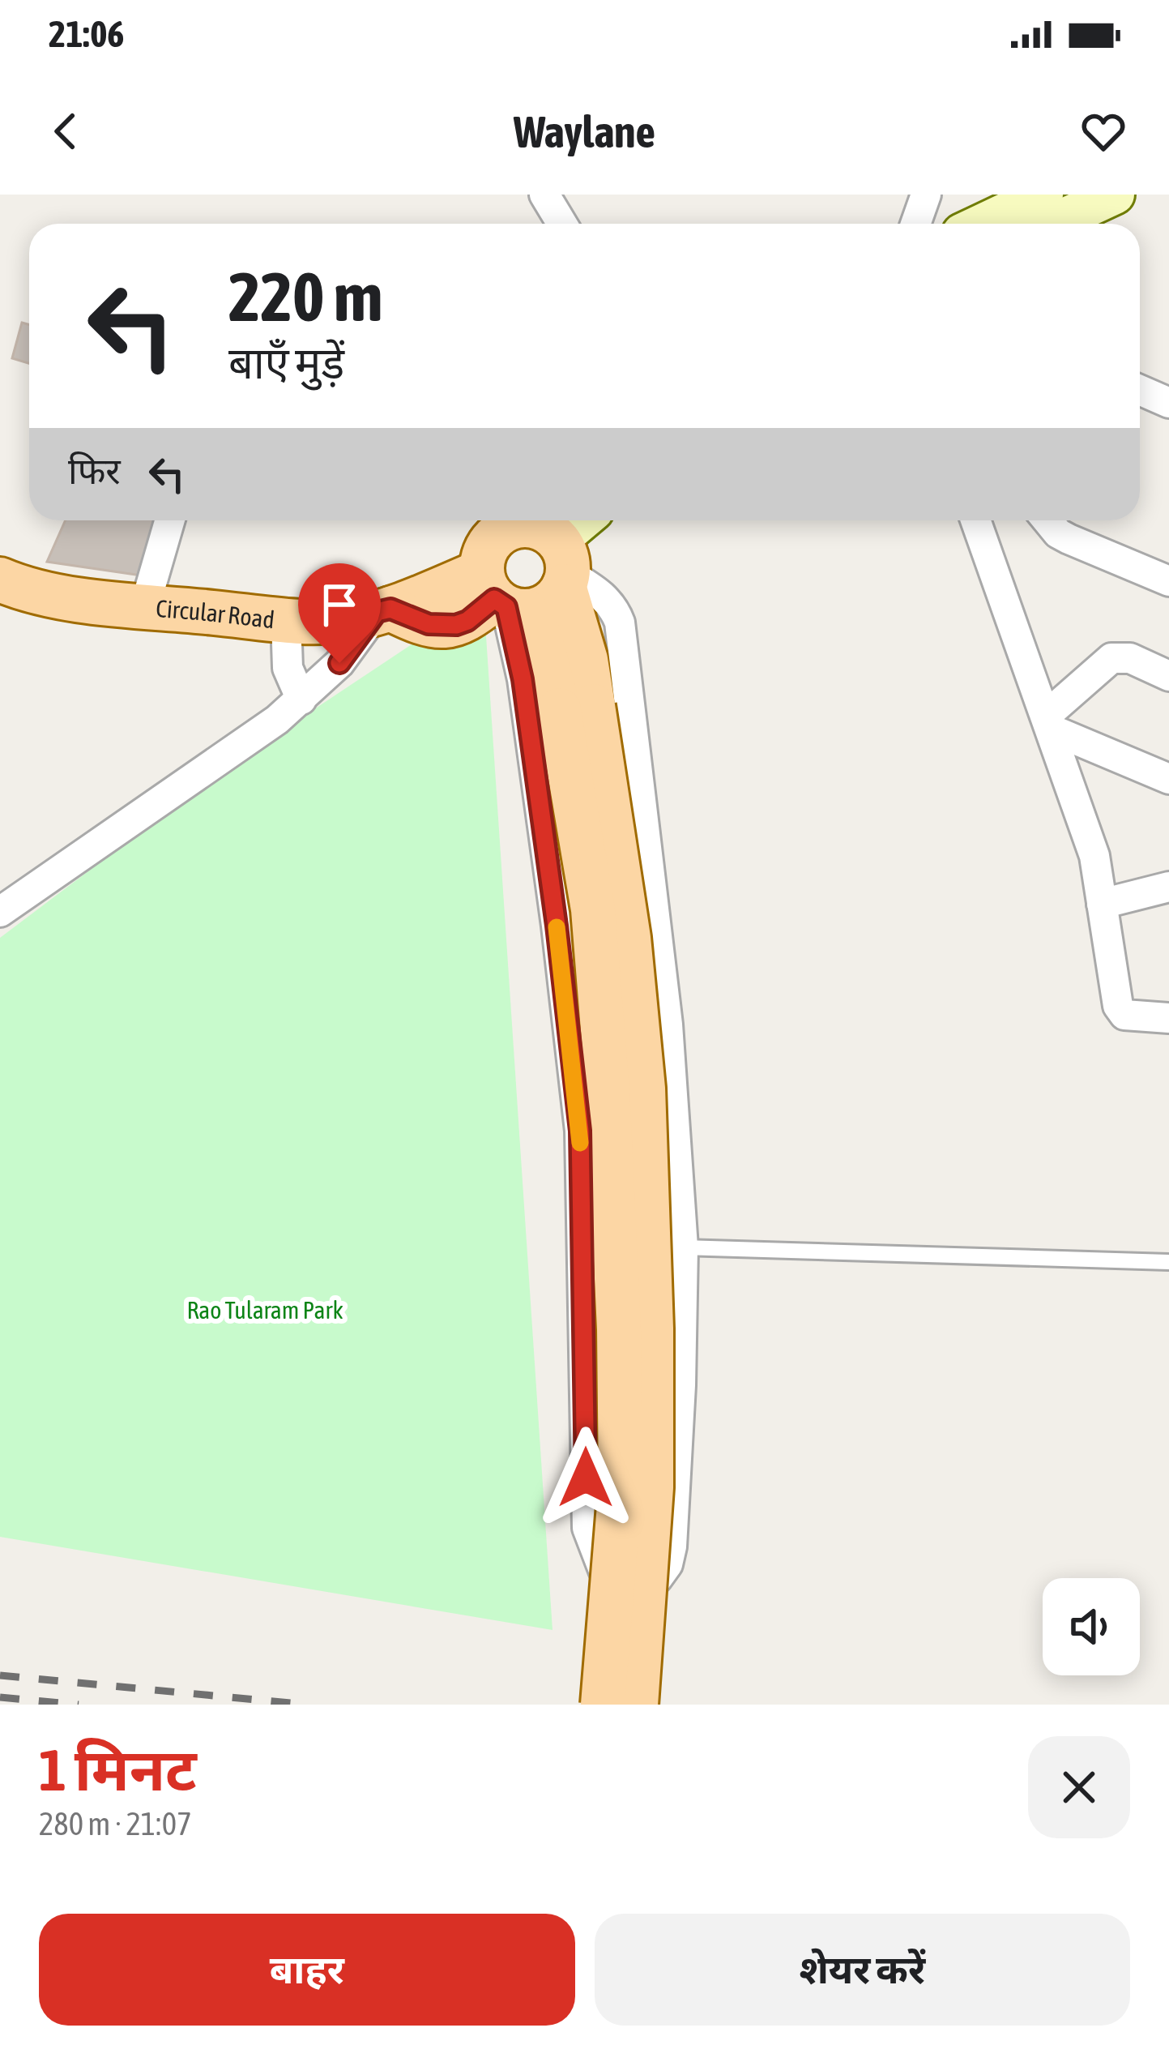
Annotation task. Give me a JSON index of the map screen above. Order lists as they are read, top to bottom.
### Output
{
  "streets": {
    "main road": ["Circular Road"]
  },
  "parks": ["Rao Tularam Park"],
  "page": {
    "status": "21:06",
    "header": "Waylane",
    "turn": ["220 m", "बाएँ मुड़ें"],
    "then": "फिर",
    "heading": ["1 मिनट", "280 m · 21:07"],
    "buttons": ["बाहर", "शेयर करें"]
  }
}
